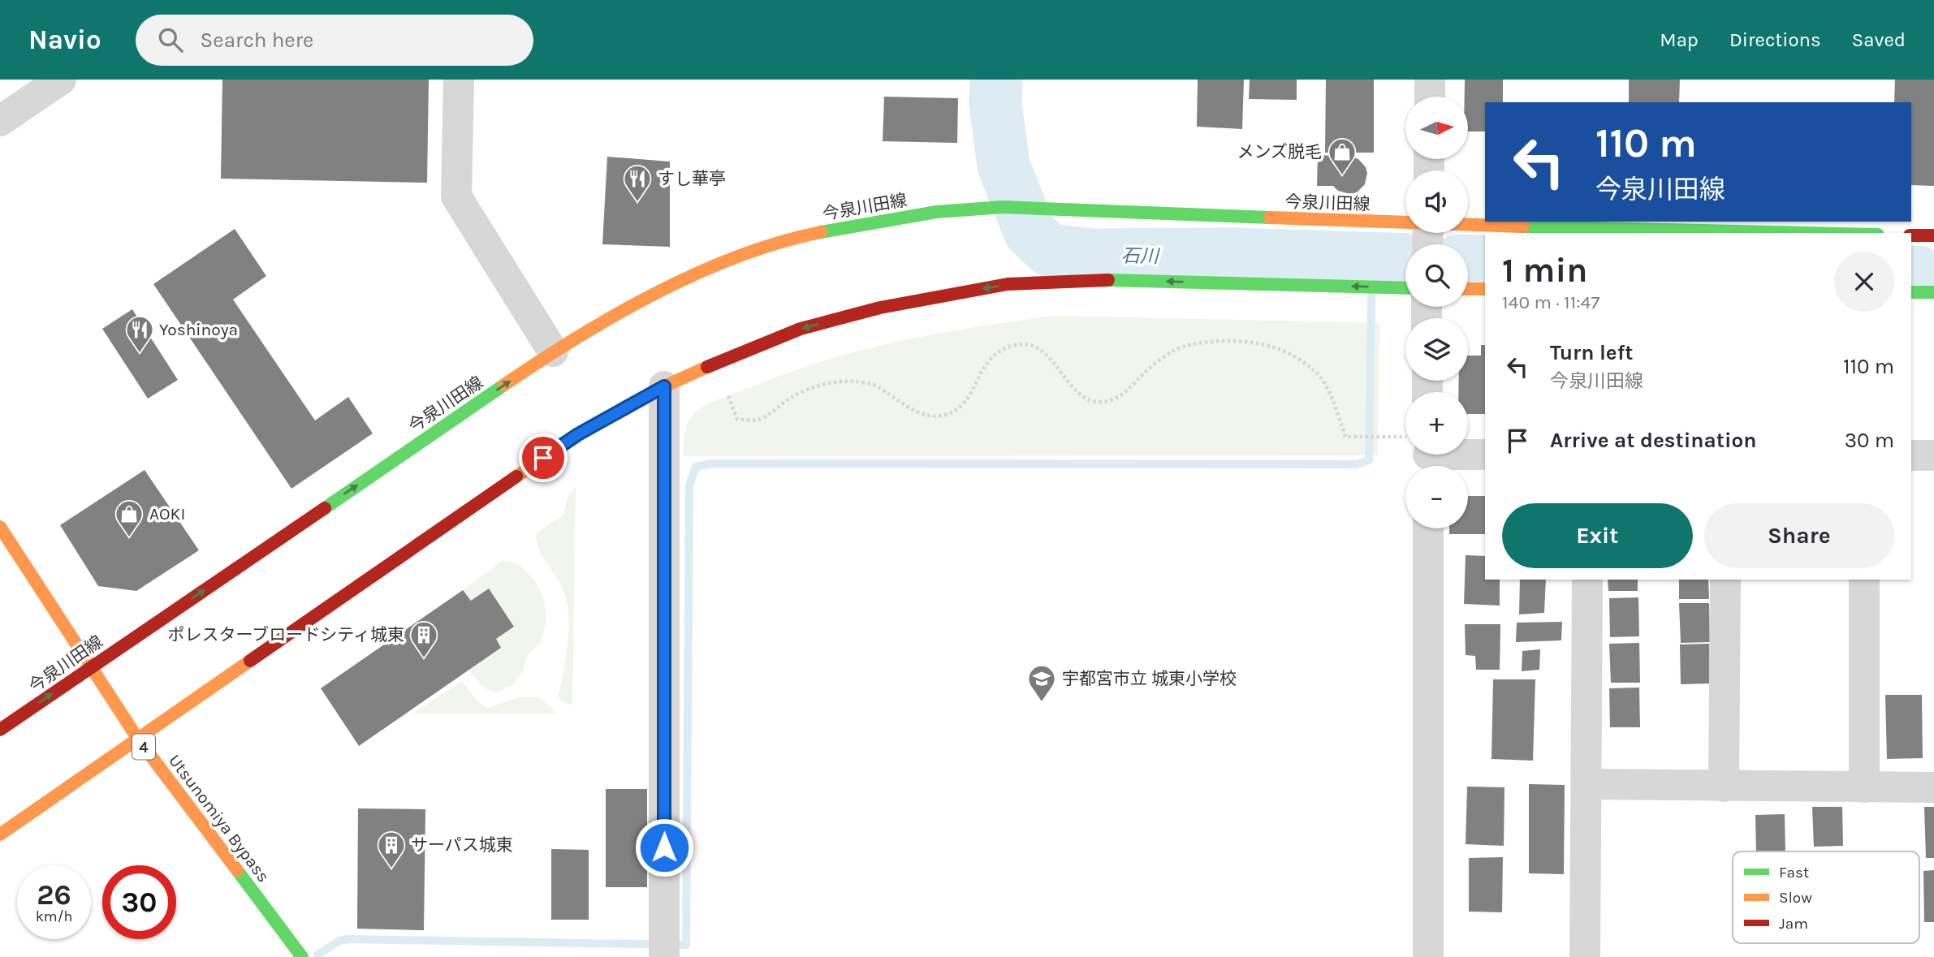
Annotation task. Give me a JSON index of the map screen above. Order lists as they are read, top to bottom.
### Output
{
  "streets": {
    "main road": ["今泉川田線", "4", "Utsunomiya Bypass"]
  },
  "crossings": [
    ["今泉川田線", "Utsunomiya Bypass"]
  ],
  "water": ["石川"],
  "places": {
    "shop": ["メンズ脱毛", "AOKI"],
    "restaurant": ["すし華亭", "Yoshinoya"],
    "building": ["ポレスターブロードシティ城東", "サーパス城東"],
    "school or university": ["宇都宮市立 城東小学校"]
  },
  "legend": ["Fast", "Slow", "Jam"],
  "north": "right",
  "page": {
    "header": "Navio",
    "search": "Search here",
    "nav": ["Map", "Directions", "Saved"],
    "map_buttons": ["+", "−"],
    "turn": ["110 m", "今泉川田線"],
    "heading": ["1 min", "140 m · 11:47"],
    "list": [
      {
        "name": "Turn left",
        "note": "今泉川田線",
        "value": "110 m"
      },
      {
        "name": "Arrive at destination",
        "value": "30 m"
      }
    ],
    "buttons": ["Exit", "Share"],
    "speed": "26 km/h",
    "limit": "30"
  }
}
